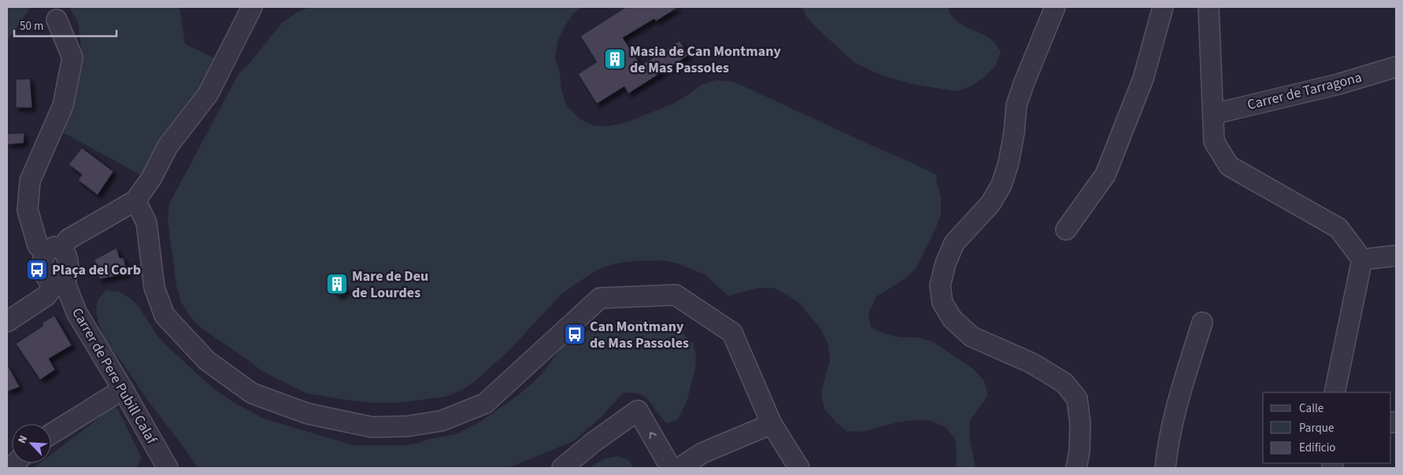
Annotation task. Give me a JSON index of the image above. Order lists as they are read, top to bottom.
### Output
{
  "streets": {
    "street": ["Carrer de Tarragona", "Carrer de Pere Pubill Calaf"]
  },
  "places": {
    "building": ["Masia de Can Montmany de Mas Passoles", "Mare de Deu de Lourdes"],
    "bus stop": ["Plaça del Corb", "Can Montmany de Mas Passoles"]
  },
  "legend": ["Calle", "Parque", "Edificio"],
  "scale_bar": "50 m",
  "north": "top left"
}
